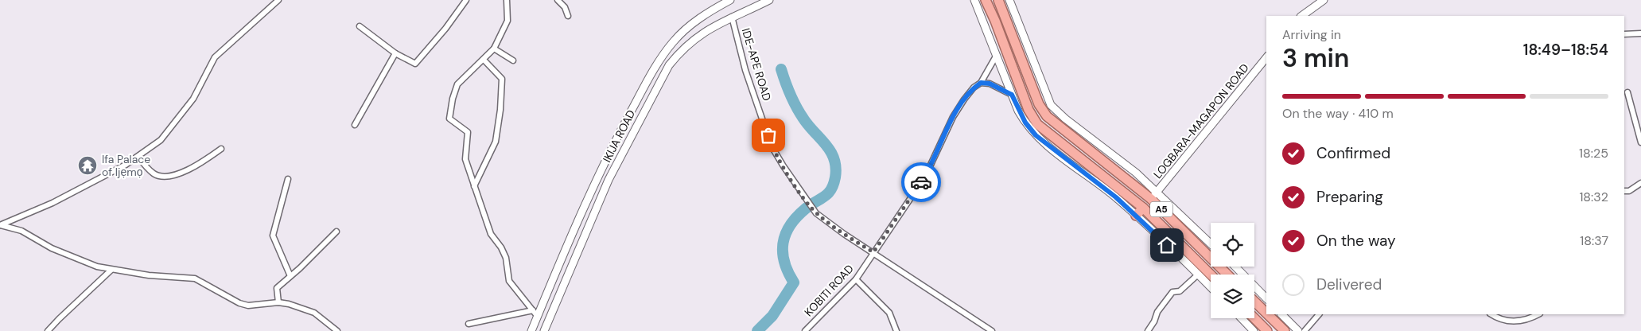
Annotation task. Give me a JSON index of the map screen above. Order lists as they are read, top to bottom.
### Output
{
  "streets": {
    "highway": ["A5"],
    "street": [
      "IDE-APE ROAD",
      "LOGBARA-MAGAPON ROAD",
      "IKIJA ROAD",
      "KOBITI ROAD"
    ]
  },
  "crossings": [
    ["IDE-APE ROAD", "IKIJA ROAD"],
    ["IDE-APE ROAD", "KOBITI ROAD"],
    ["LOGBARA-MAGAPON ROAD", "A5"]
  ],
  "places": {
    "temple": ["Ifa Palace of Ijẹmọ"]
  },
  "page": {
    "heading": ["3 min", "Arriving in", "18:49–18:54"],
    "bar": "On the way · 410 m",
    "list": [
      ["Confirmed", "18:25"],
      ["Preparing", "18:32"],
      ["On the way", "18:37"],
      "Delivered"
    ]
  }
}
